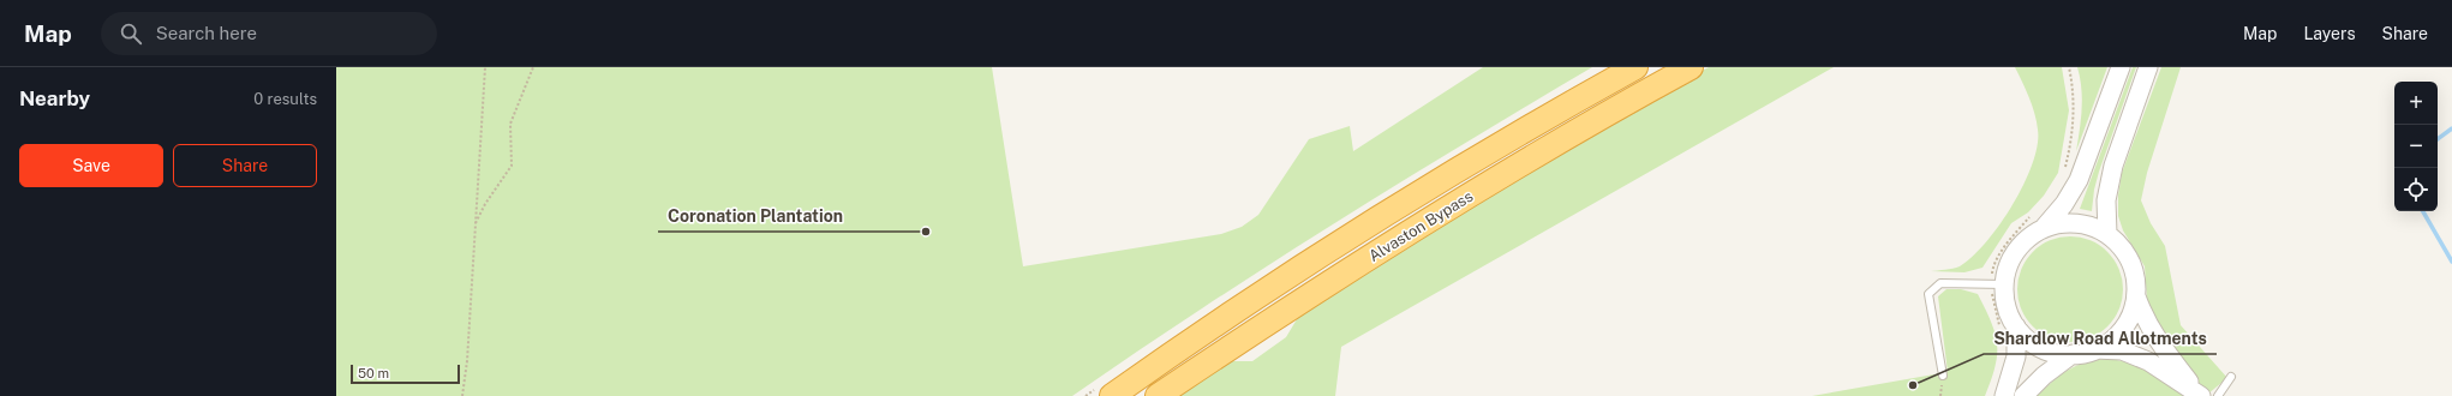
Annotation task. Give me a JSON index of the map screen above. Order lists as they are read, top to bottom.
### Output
{
  "streets": {
    "highway": ["Alvaston Bypass"]
  },
  "places": ["Coronation Plantation", "Shardlow Road Allotments"],
  "scale_bar": "50 m",
  "page": {
    "header": "Map",
    "search": "Search here",
    "nav": ["Map", "Layers", "Share"],
    "heading": ["Nearby", "0 results"],
    "map_buttons": ["+", "−"],
    "buttons": ["Save", "Share"],
    "scale": "50 m"
  }
}
